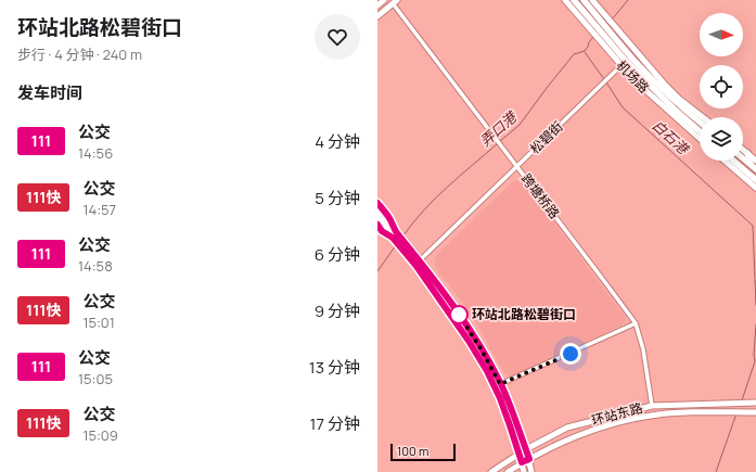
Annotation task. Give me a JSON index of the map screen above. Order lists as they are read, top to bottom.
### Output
{
  "streets": {
    "main road": ["机场路", "环站东路"],
    "street": ["松碧街", "跨塘桥路"]
  },
  "crossings": [
    ["机场路", "松碧街"],
    ["松碧街", "跨塘桥路"],
    ["跨塘桥路", "环站东路"]
  ],
  "water": ["弄口港", "白石港"],
  "places": ["环站北路松碧街口"],
  "lines": ["bus line 111"],
  "scale_bar": "100 m",
  "north": "right",
  "page": {
    "heading": [
      ["环站北路松碧街口", "步行 · 4 分钟 · 240 m"],
      "发车时间"
    ],
    "list": [
      {
        "mark": "111",
        "name": "公交",
        "note": "14:56",
        "value": "4 分钟"
      },
      {
        "mark": "111快",
        "name": "公交",
        "note": "14:57",
        "value": "5 分钟"
      },
      {
        "mark": "111",
        "name": "公交",
        "note": "14:58",
        "value": "6 分钟"
      },
      {
        "mark": "111快",
        "name": "公交",
        "note": "15:01",
        "value": "9 分钟"
      },
      {
        "mark": "111",
        "name": "公交",
        "note": "15:05",
        "value": "13 分钟"
      },
      {
        "mark": "111快",
        "name": "公交",
        "note": "15:09",
        "value": "17 分钟"
      }
    ],
    "scale": "100 m"
  }
}
